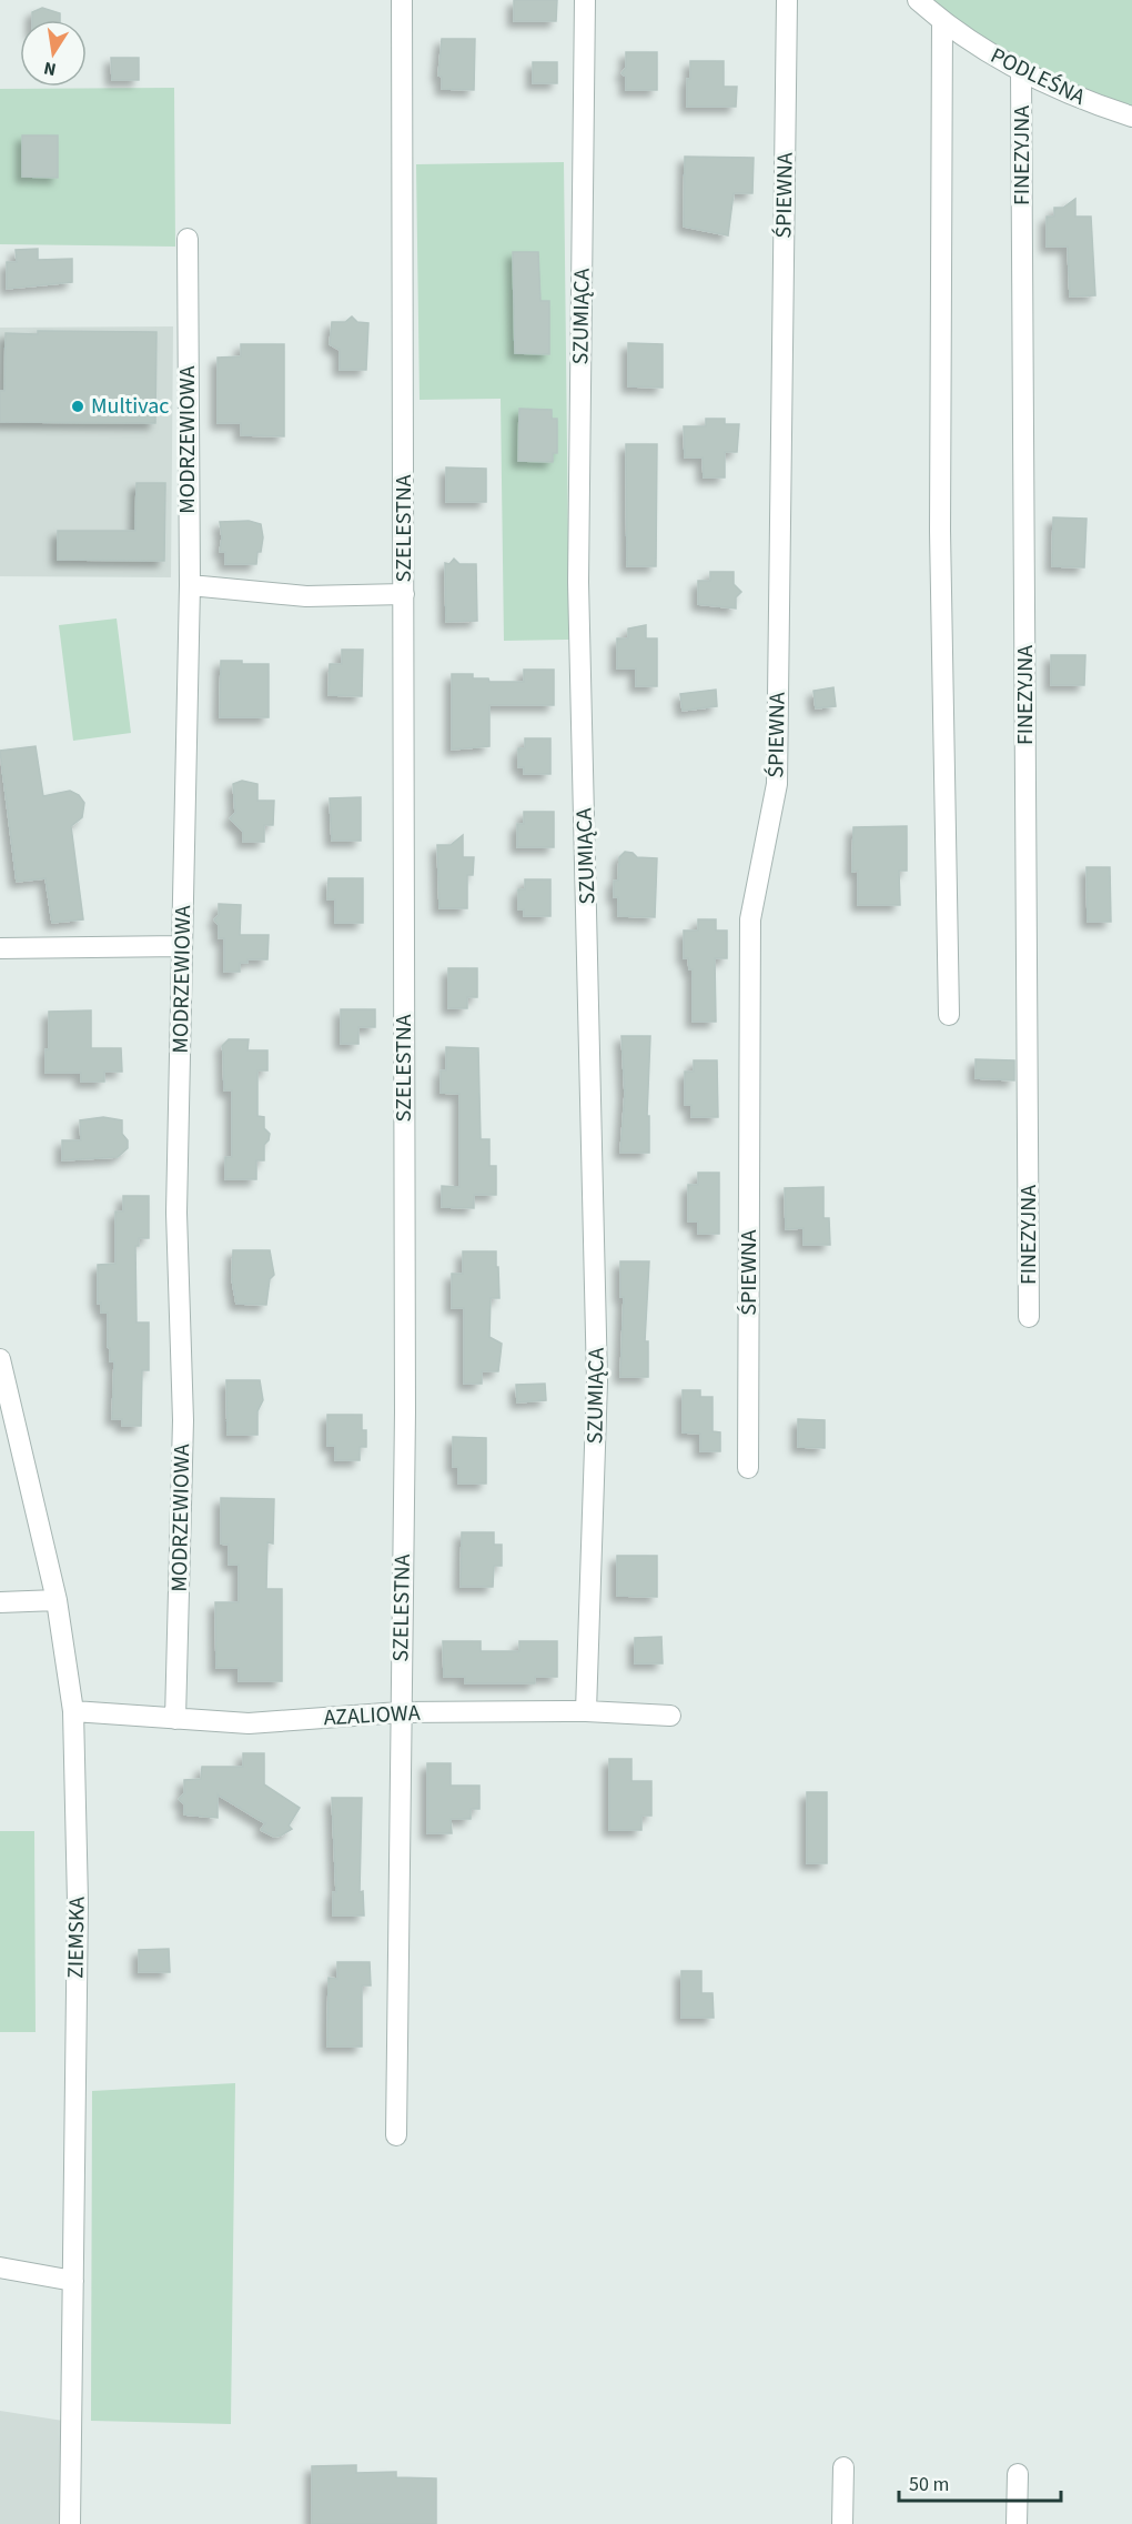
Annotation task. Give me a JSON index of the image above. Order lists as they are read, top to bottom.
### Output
{
  "streets": {
    "street": [
      "PODLEŚNA",
      "FINEZYJNA",
      "ŚPIEWNA",
      "SZUMIĄCA",
      "MODRZEWIOWA",
      "SZELESTNA",
      "AZALIOWA",
      "ZIEMSKA"
    ]
  },
  "crossings": [
    ["PODLEŚNA", "FINEZYJNA"],
    ["SZUMIĄCA", "AZALIOWA"],
    ["MODRZEWIOWA", "AZALIOWA"],
    ["SZELESTNA", "AZALIOWA"],
    ["AZALIOWA", "ZIEMSKA"]
  ],
  "places": ["Multivac"],
  "scale_bar": "50 m",
  "north": "bottom"
}
